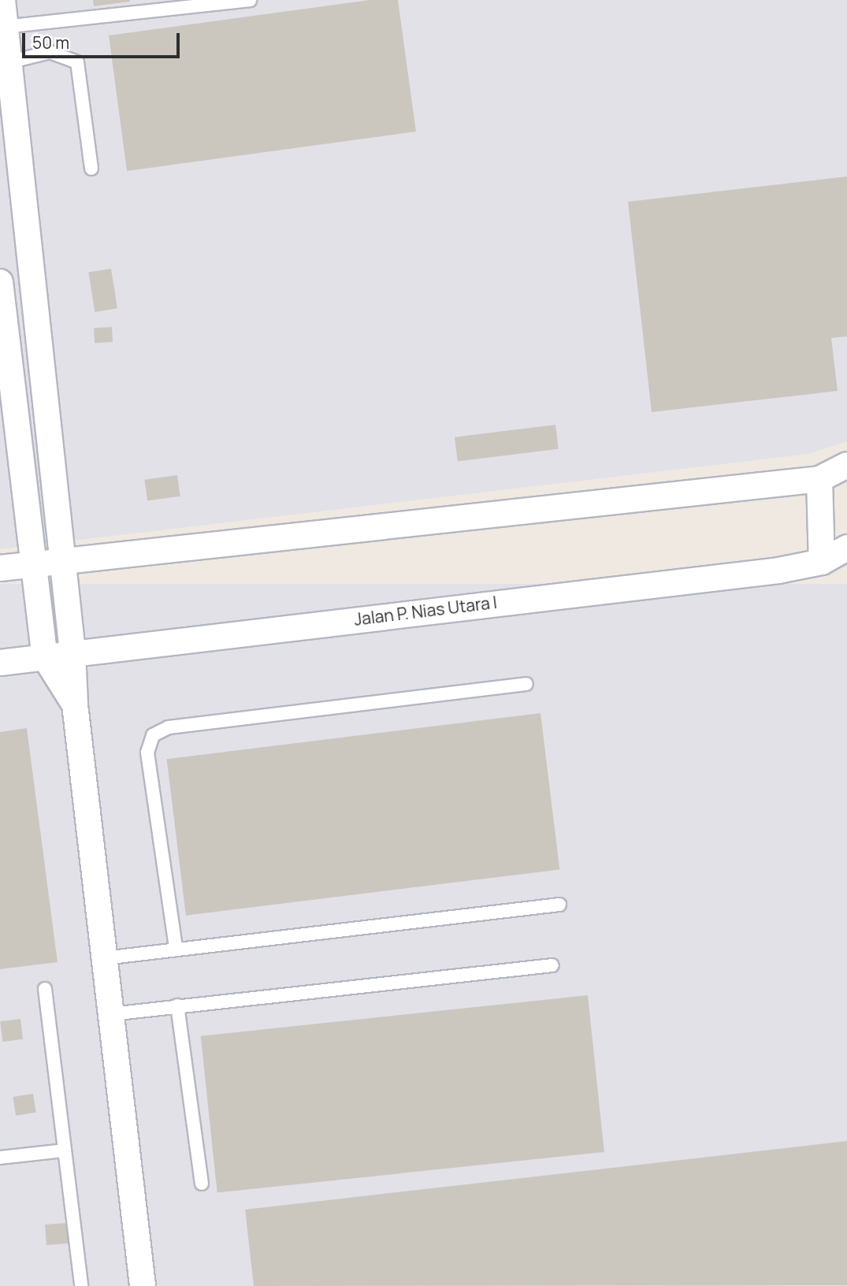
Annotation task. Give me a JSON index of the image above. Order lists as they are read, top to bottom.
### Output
{
  "streets": {
    "street": ["Jalan P. Nias Utara I"]
  },
  "scale_bar": "50 m"
}
